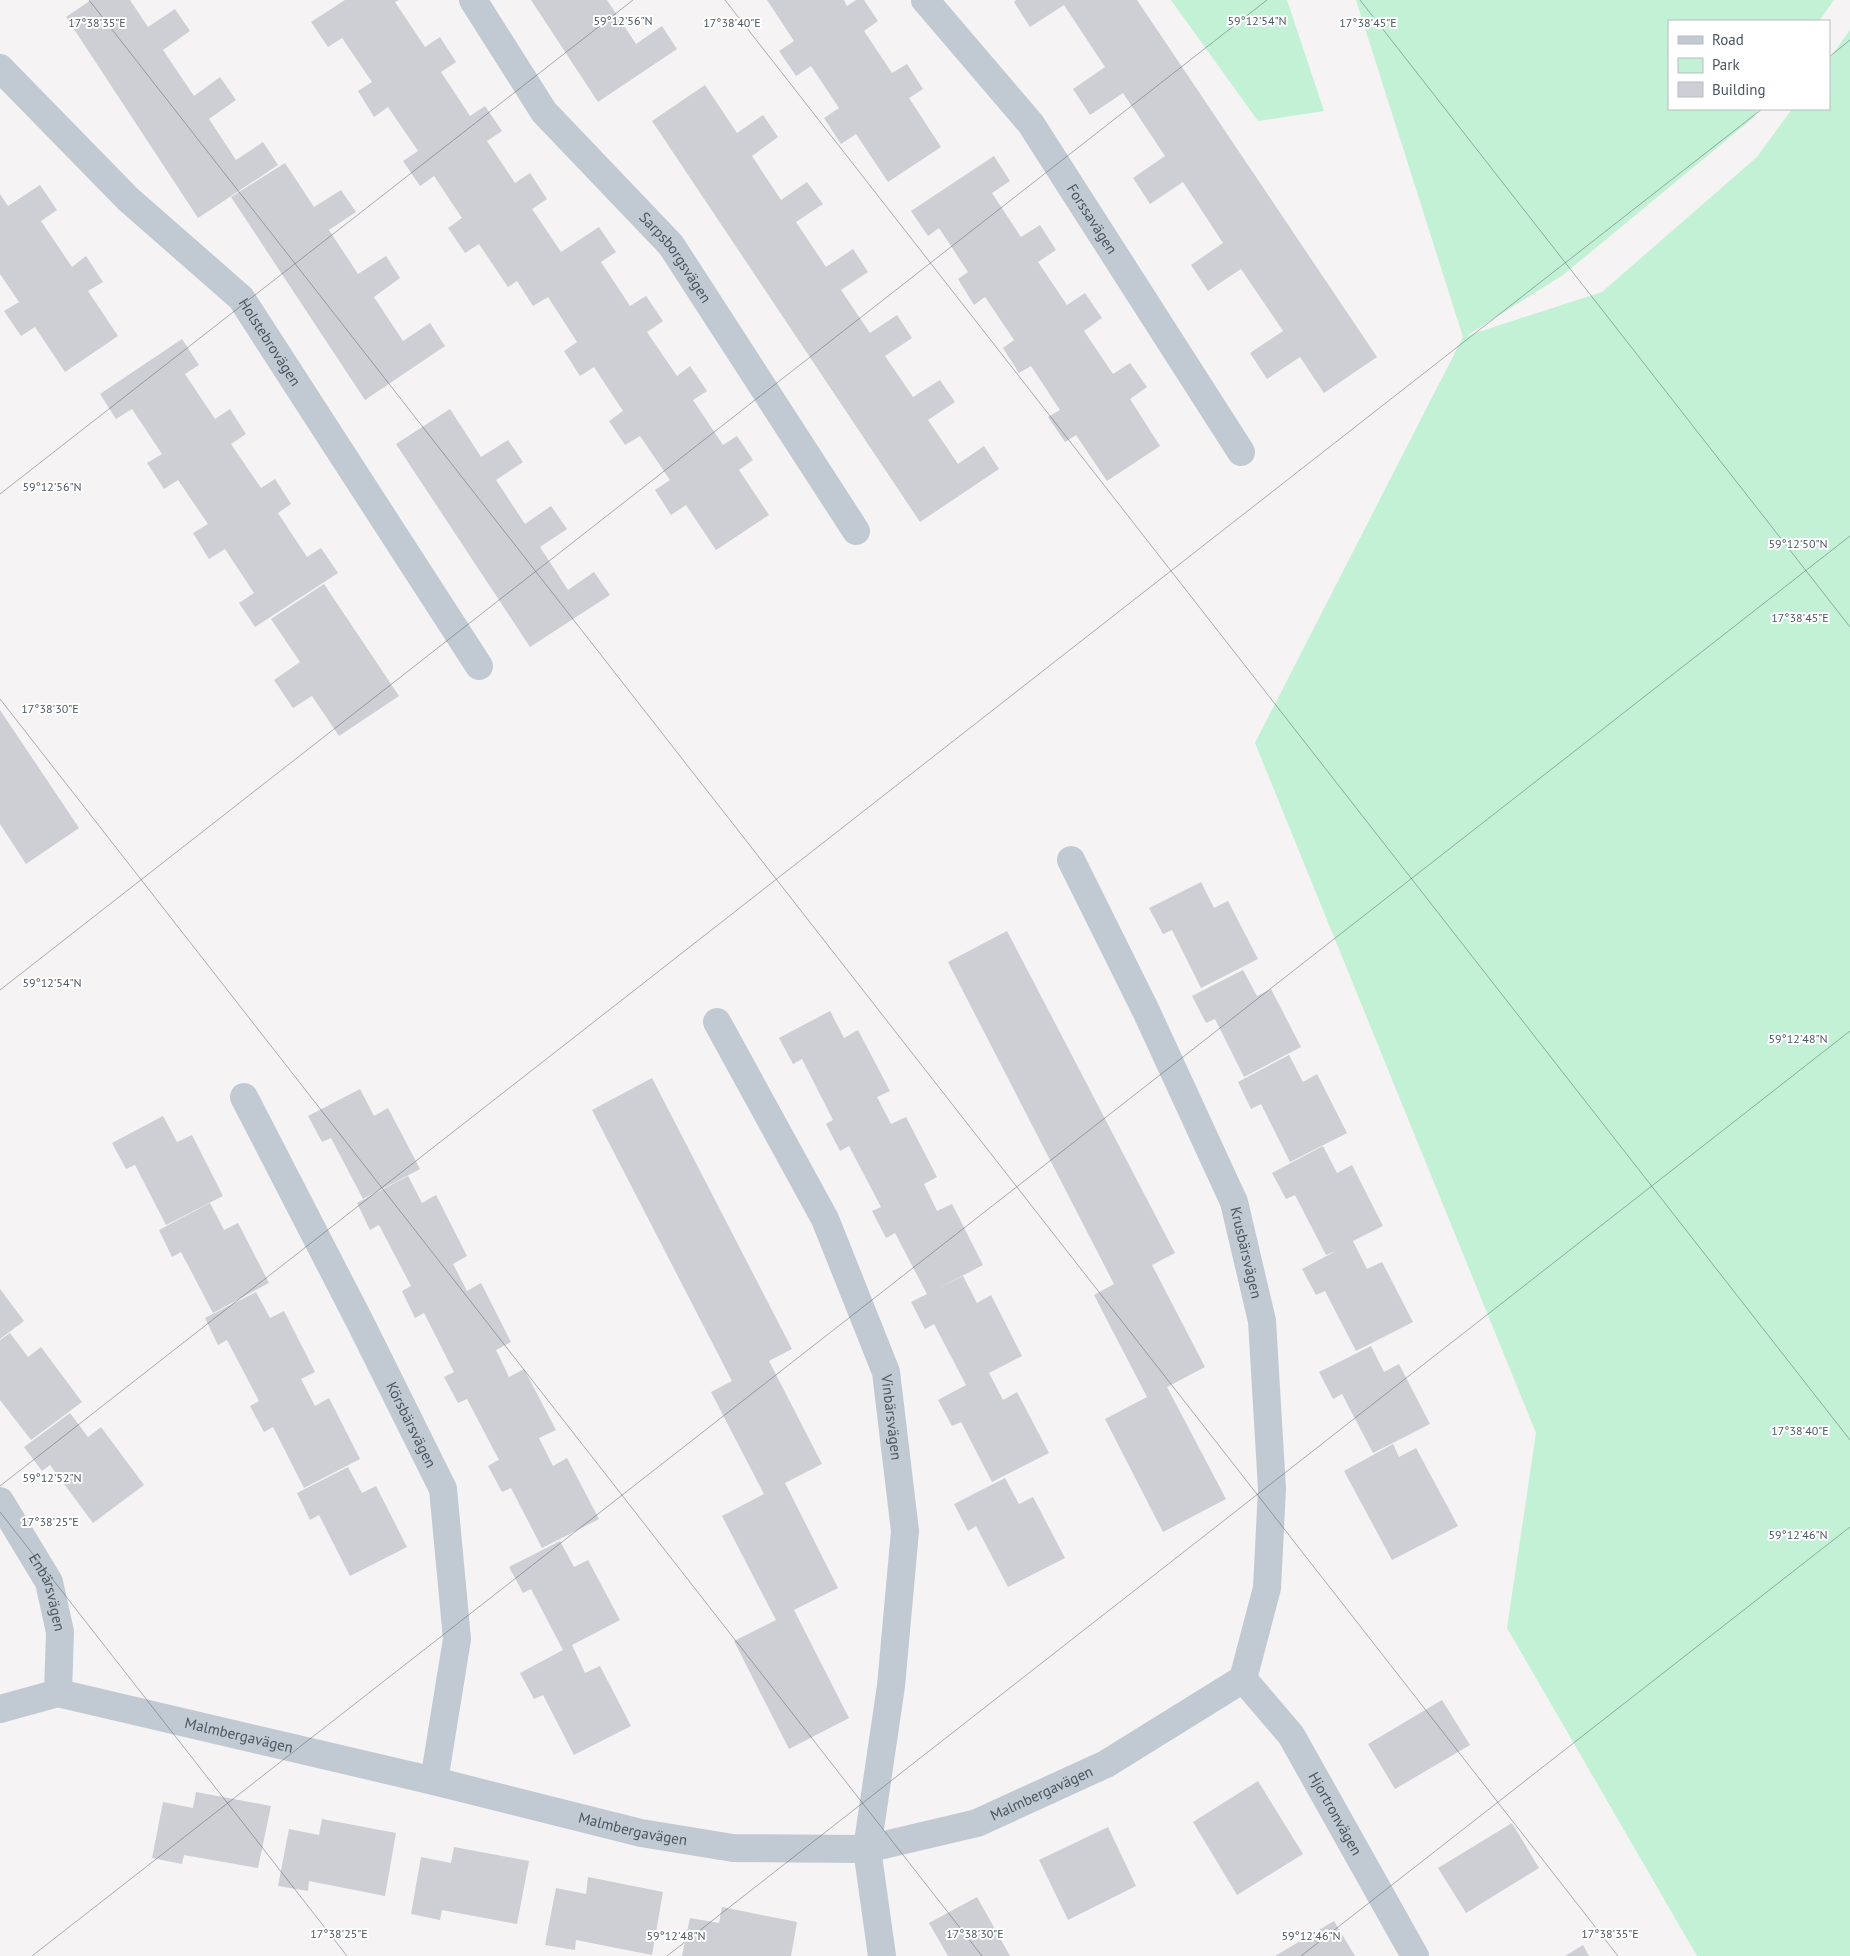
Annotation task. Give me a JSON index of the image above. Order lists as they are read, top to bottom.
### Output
{
  "streets": {
    "street": [
      "Forssavägen",
      "Sarpsborgsvägen",
      "Holstebrovägen",
      "Krusbärsvägen",
      "Vinbärsvägen",
      "Körsbärsvägen",
      "Enbärsvägen",
      "Malmbergavägen",
      "Hjortronvägen"
    ]
  },
  "crossings": [
    ["Krusbärsvägen", "Malmbergavägen"],
    ["Krusbärsvägen", "Hjortronvägen"],
    ["Vinbärsvägen", "Malmbergavägen"],
    ["Körsbärsvägen", "Malmbergavägen"],
    ["Enbärsvägen", "Malmbergavägen"],
    ["Malmbergavägen", "Hjortronvägen"]
  ],
  "legend": ["Road", "Park", "Building"],
  "coordinates": [
    "59°12'56\"N",
    "59°12'54\"N",
    "17°38'35\"E",
    "17°38'40\"E",
    "17°38'45\"E",
    "59°12'50\"N",
    "17°38'30\"E",
    "59°12'48\"N",
    "59°12'52\"N",
    "17°38'25\"E",
    "59°12'46\"N"
  ]
}
